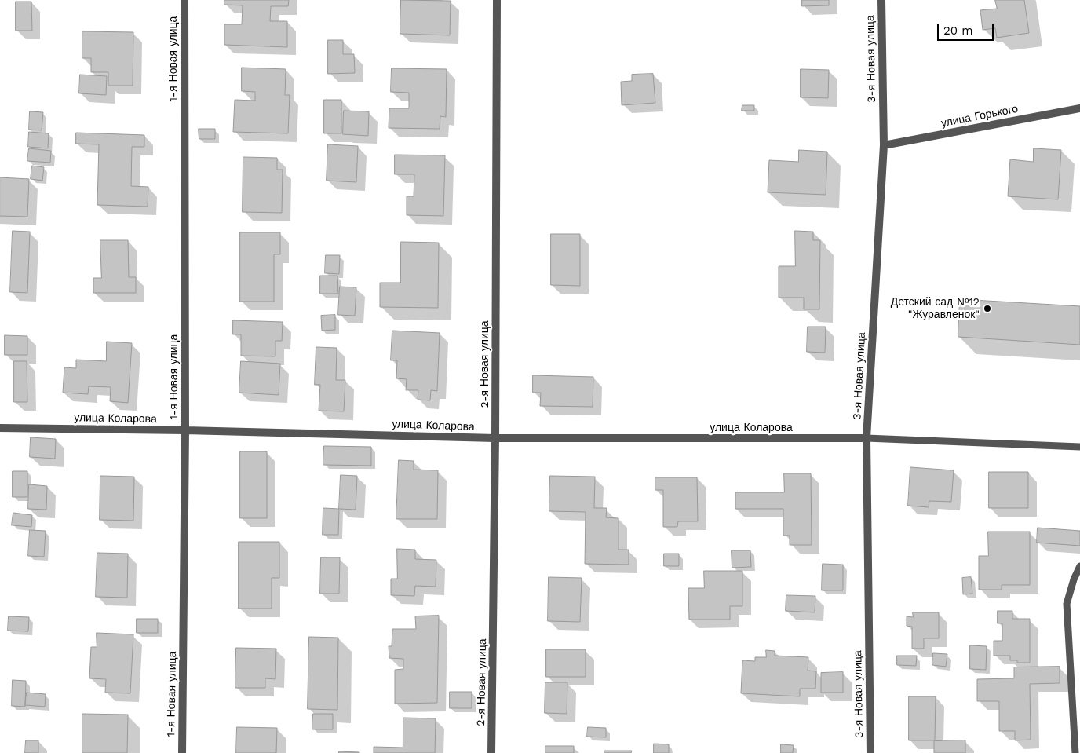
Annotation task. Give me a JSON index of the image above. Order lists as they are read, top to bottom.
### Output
{
  "streets": {
    "street": [
      "1-я Новая улица",
      "3-я Новая улица",
      "улица Горького",
      "2-я Новая улица",
      "улица Коларова"
    ]
  },
  "crossings": [
    ["1-я Новая улица", "улица Коларова"],
    ["3-я Новая улица", "улица Горького"],
    ["3-я Новая улица", "улица Коларова"],
    ["2-я Новая улица", "улица Коларова"]
  ],
  "places": ["Детский сад №12 \"Журавленок\""],
  "scale_bar": "20 m"
}
